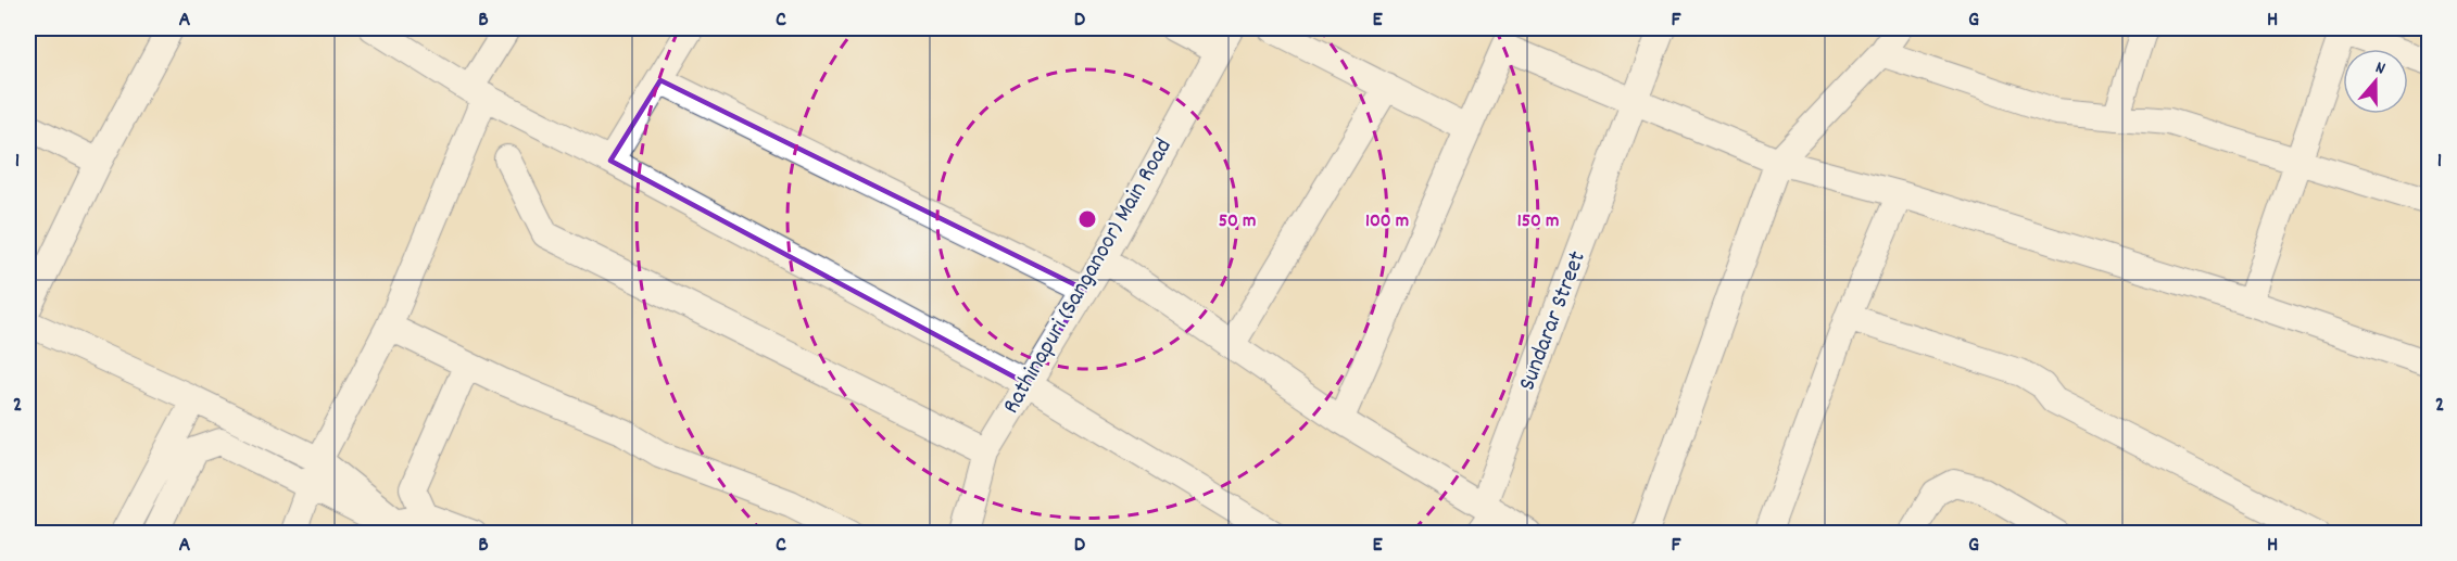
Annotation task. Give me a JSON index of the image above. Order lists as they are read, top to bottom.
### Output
{
  "streets": {
    "street": ["Rathinapuri (Sanganoor) Main Road", "Sundarar Street"]
  },
  "north": "top",
  "grid": {
    "columns": [
      "A",
      "B",
      "C",
      "D",
      "E",
      "F",
      "G",
      "H"
    ],
    "rows": ["1", "2"]
  },
  "rings": ["50 m", "100 m", "150 m"]
}
